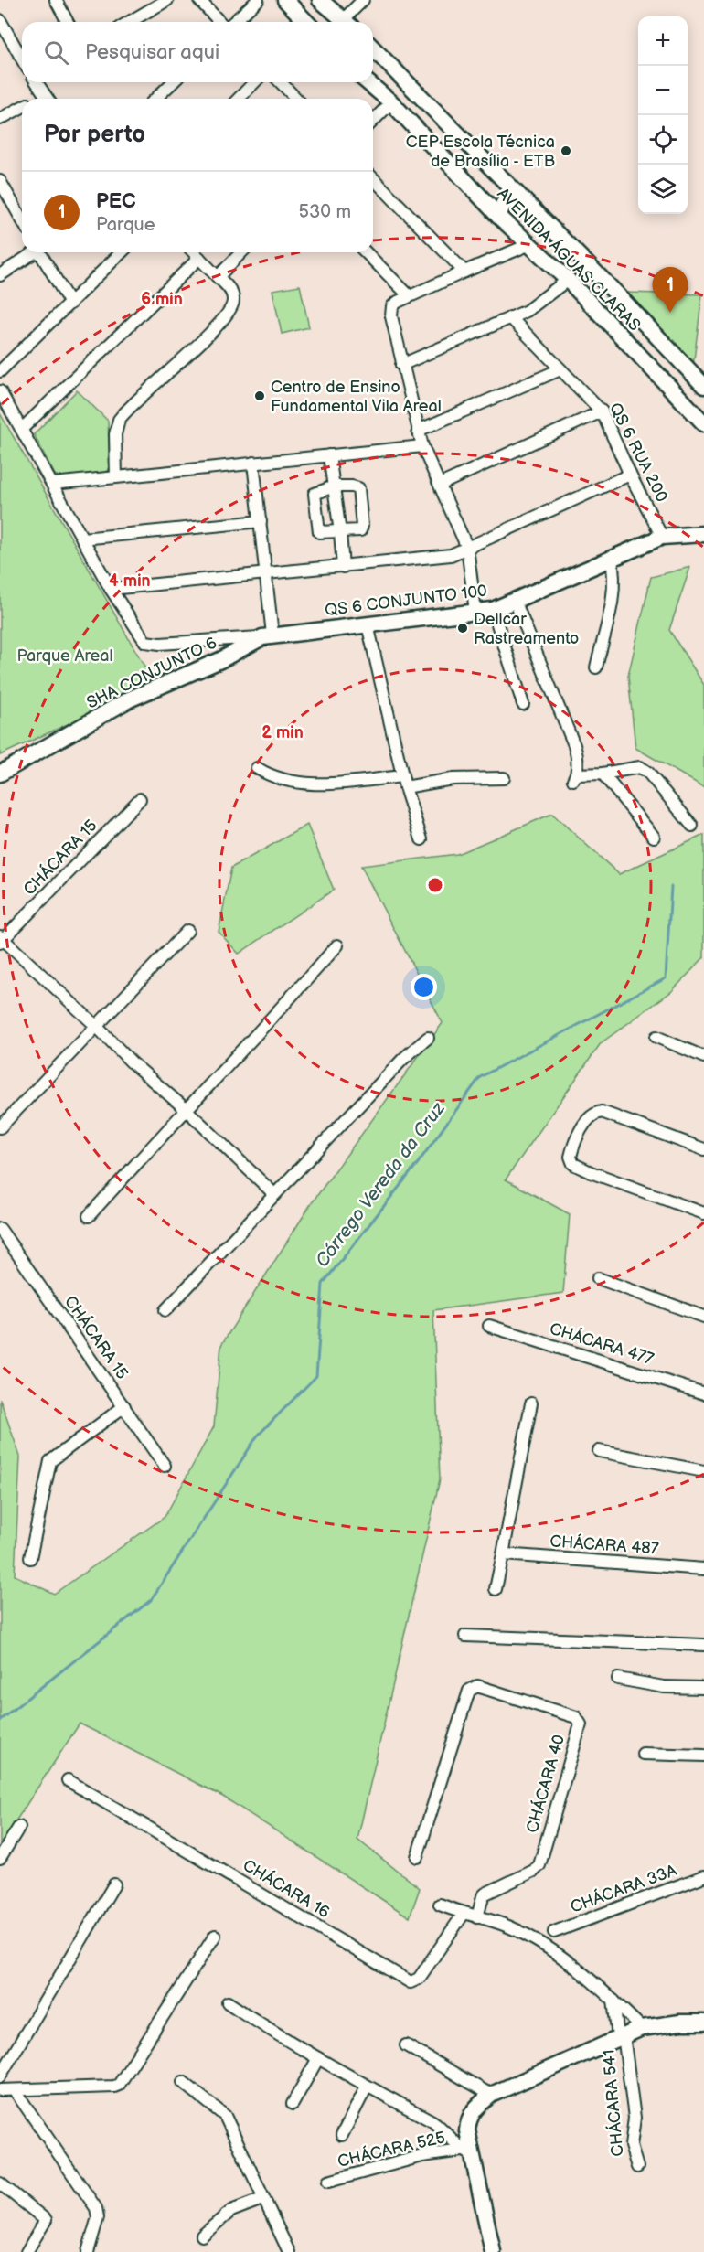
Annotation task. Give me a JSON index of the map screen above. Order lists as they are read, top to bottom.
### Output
{
  "streets": {
    "street": [
      "AVENIDA ÁGUAS CLARAS",
      "QS 6 RUA 200",
      "QS 6 CONJUNTO 100",
      "SHA CONJUNTO 6",
      "CHÁCARA 15",
      "CHÁCARA 477",
      "CHÁCARA 487",
      "CHÁCARA 40",
      "CHÁCARA 16",
      "CHÁCARA 33A",
      "CHÁCARA 541",
      "CHÁCARA 525"
    ]
  },
  "crossings": [
    ["QS 6 RUA 200", "QS 6 CONJUNTO 100"],
    ["QS 6 CONJUNTO 100", "SHA CONJUNTO 6"]
  ],
  "water": ["Córrego Vereda da Cruz"],
  "parks": ["Parque Areal"],
  "places": ["CEP Escola Técnica de Brasília - ETB", "Centro de Ensino Fundamental Vila Areal", "Dellcar Rastreamento"],
  "page": {
    "map_buttons": ["+", "−"],
    "search": "Pesquisar aqui",
    "heading": "Por perto",
    "list": [
      {
        "mark": "1",
        "name": "PEC",
        "note": "Parque",
        "value": "530 m"
      }
    ],
    "pins": "1"
  },
  "rings": ["6 min", "4 min", "2 min"]
}
